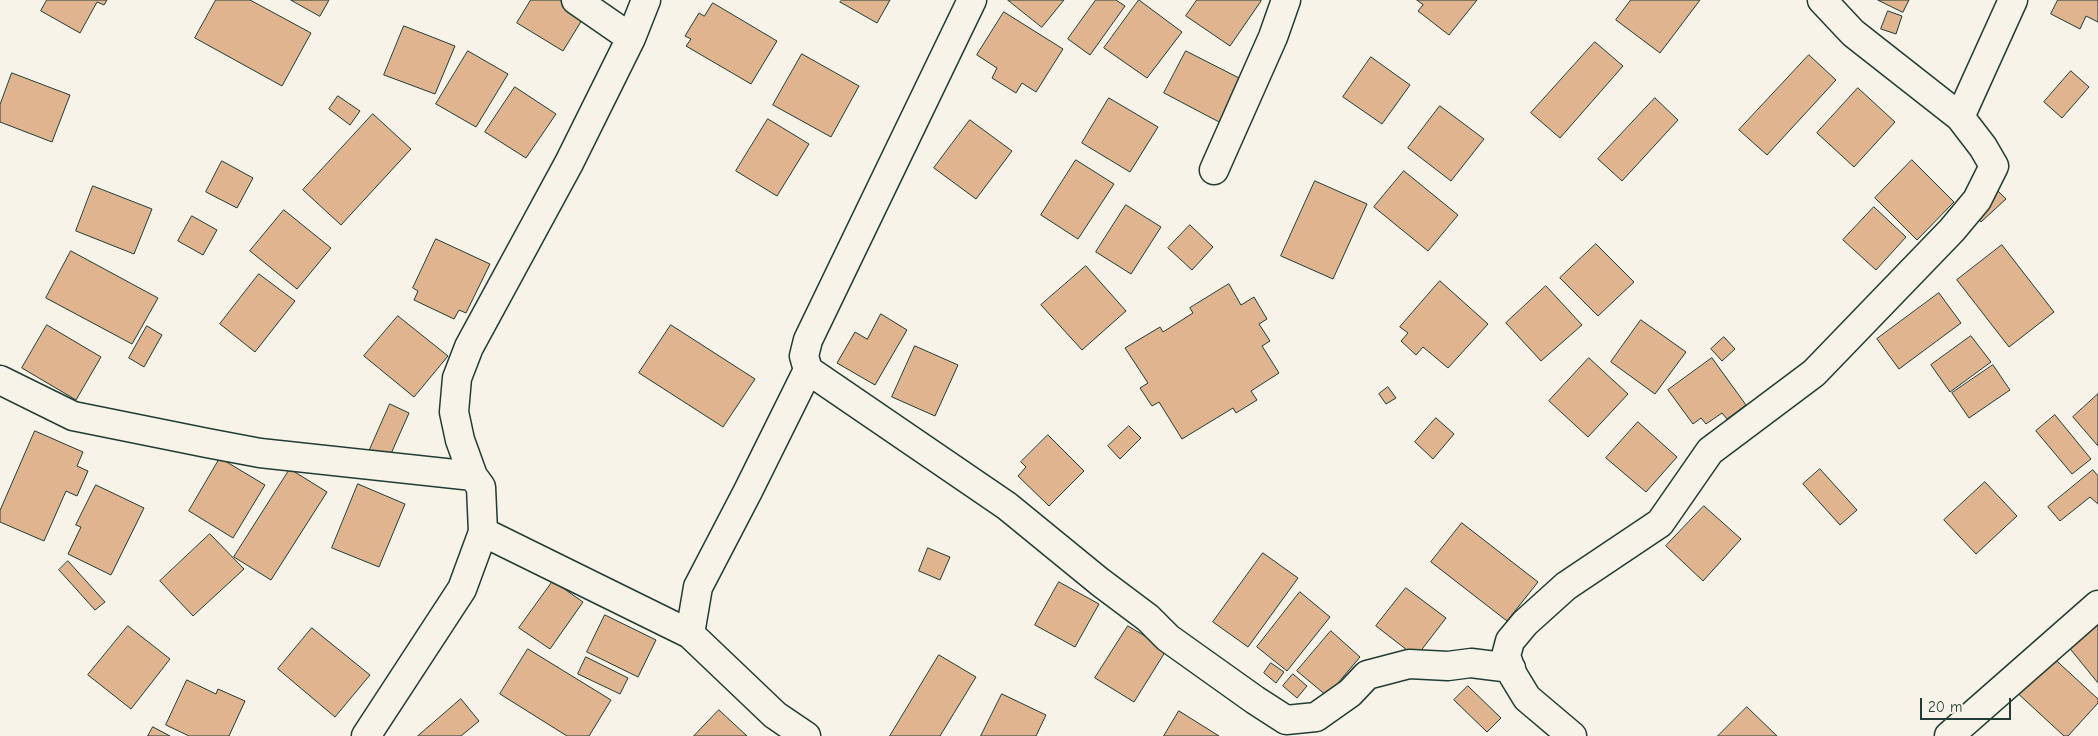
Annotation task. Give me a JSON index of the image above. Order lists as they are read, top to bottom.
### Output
{
  "scale_bar": "20 m"
}
